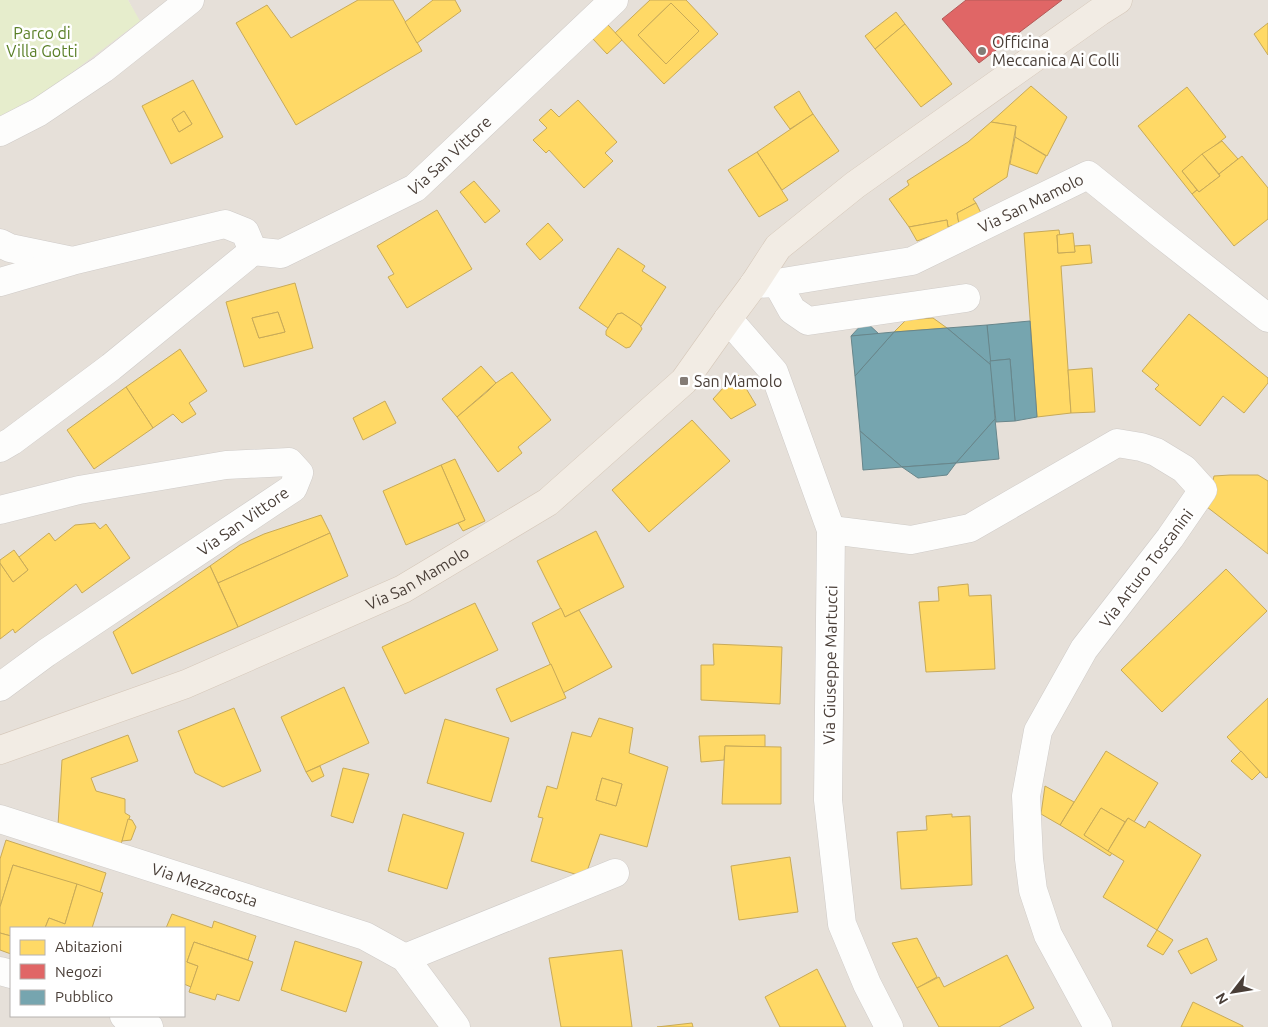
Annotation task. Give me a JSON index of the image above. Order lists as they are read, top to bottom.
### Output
{
  "streets": {
    "main road": ["Via San Mamolo"],
    "street": [
      "Via San Vittore",
      "Via Arturo Toscanini",
      "Via Giuseppe Martucci",
      "Via Mezzacosta"
    ]
  },
  "crossings": [
    ["Via San Mamolo", "Via Giuseppe Martucci"],
    ["Via Arturo Toscanini", "Via Giuseppe Martucci"]
  ],
  "parks": ["Parco di Villa Gotti"],
  "places": {
    "other": ["Officina Meccanica Ai Colli"],
    "transit": ["San Mamolo"]
  },
  "legend": ["Abitazioni", "Negozi", "Pubblico"],
  "north": "bottom left"
}
